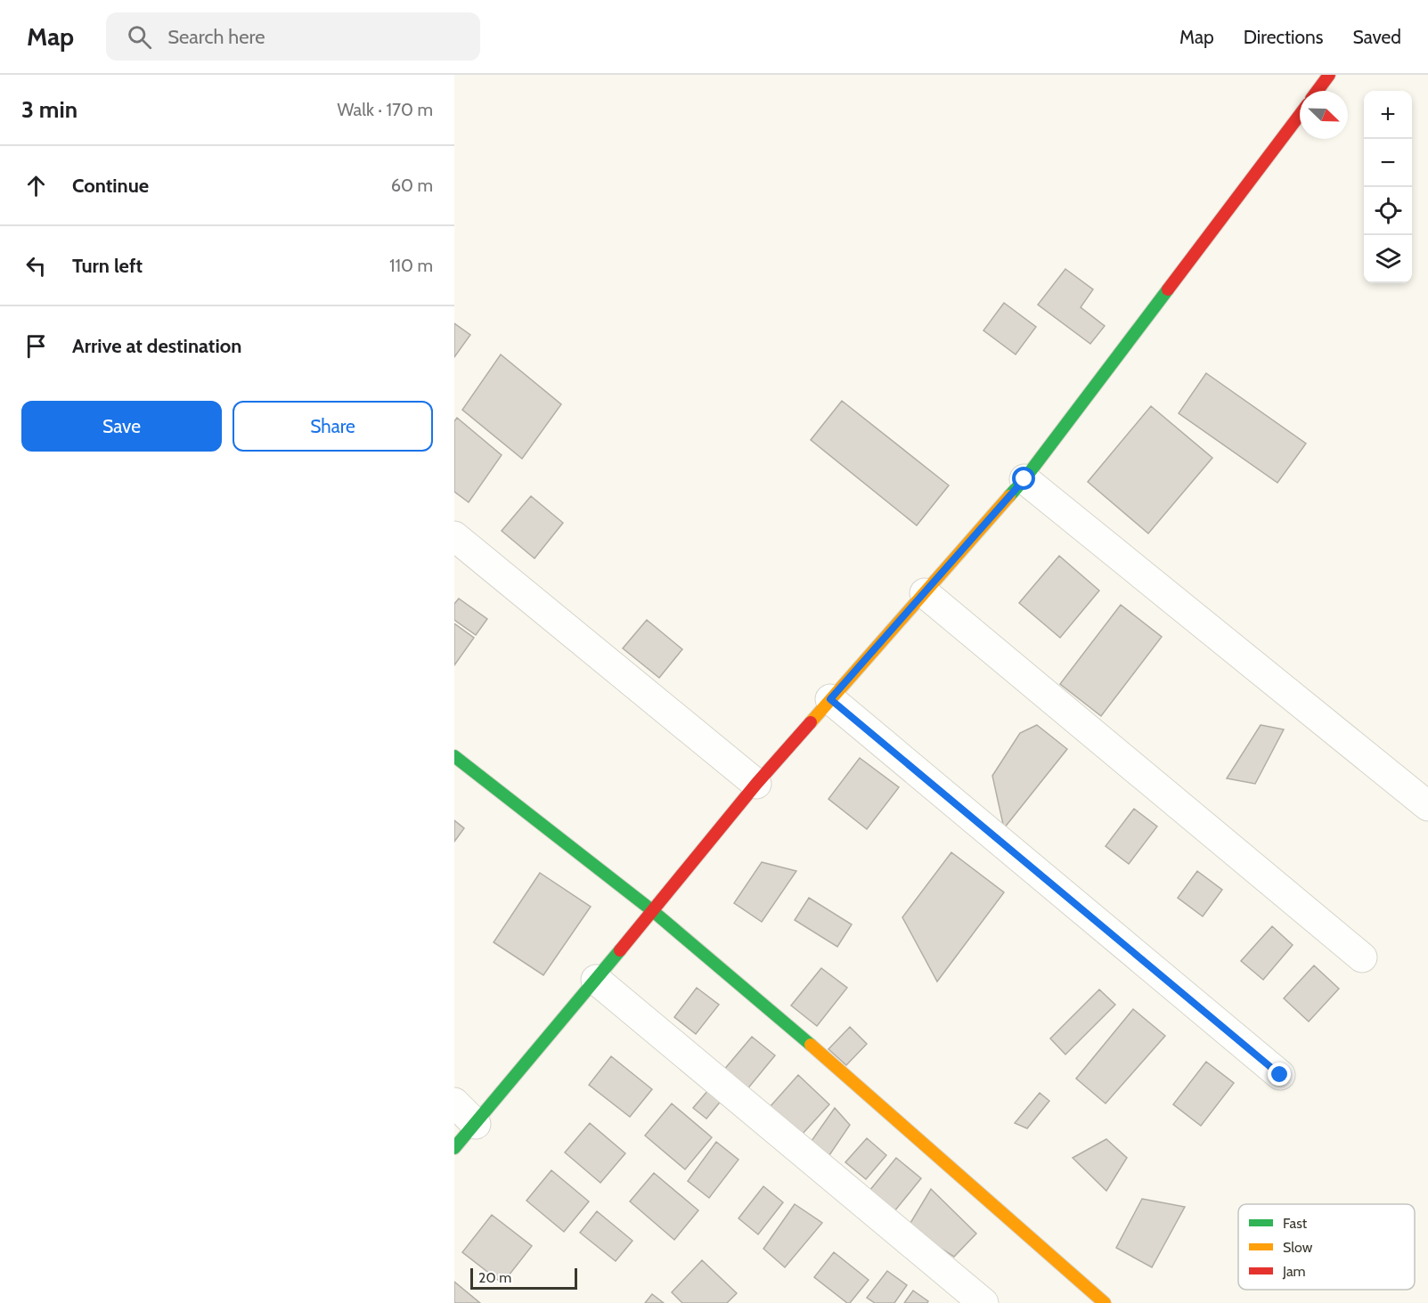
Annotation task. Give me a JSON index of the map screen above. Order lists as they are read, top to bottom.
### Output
{
  "legend": ["Fast", "Slow", "Jam"],
  "scale_bar": "20 m",
  "north": "bottom right",
  "page": {
    "header": "Map",
    "search": "Search here",
    "nav": ["Map", "Directions", "Saved"],
    "heading": ["3 min", "Walk · 170 m"],
    "map_buttons": ["+", "−"],
    "list": [
      ["Continue", "60 m"],
      ["Turn left", "110 m"],
      "Arrive at destination"
    ],
    "buttons": ["Save", "Share"],
    "scale": "20 m"
  }
}
